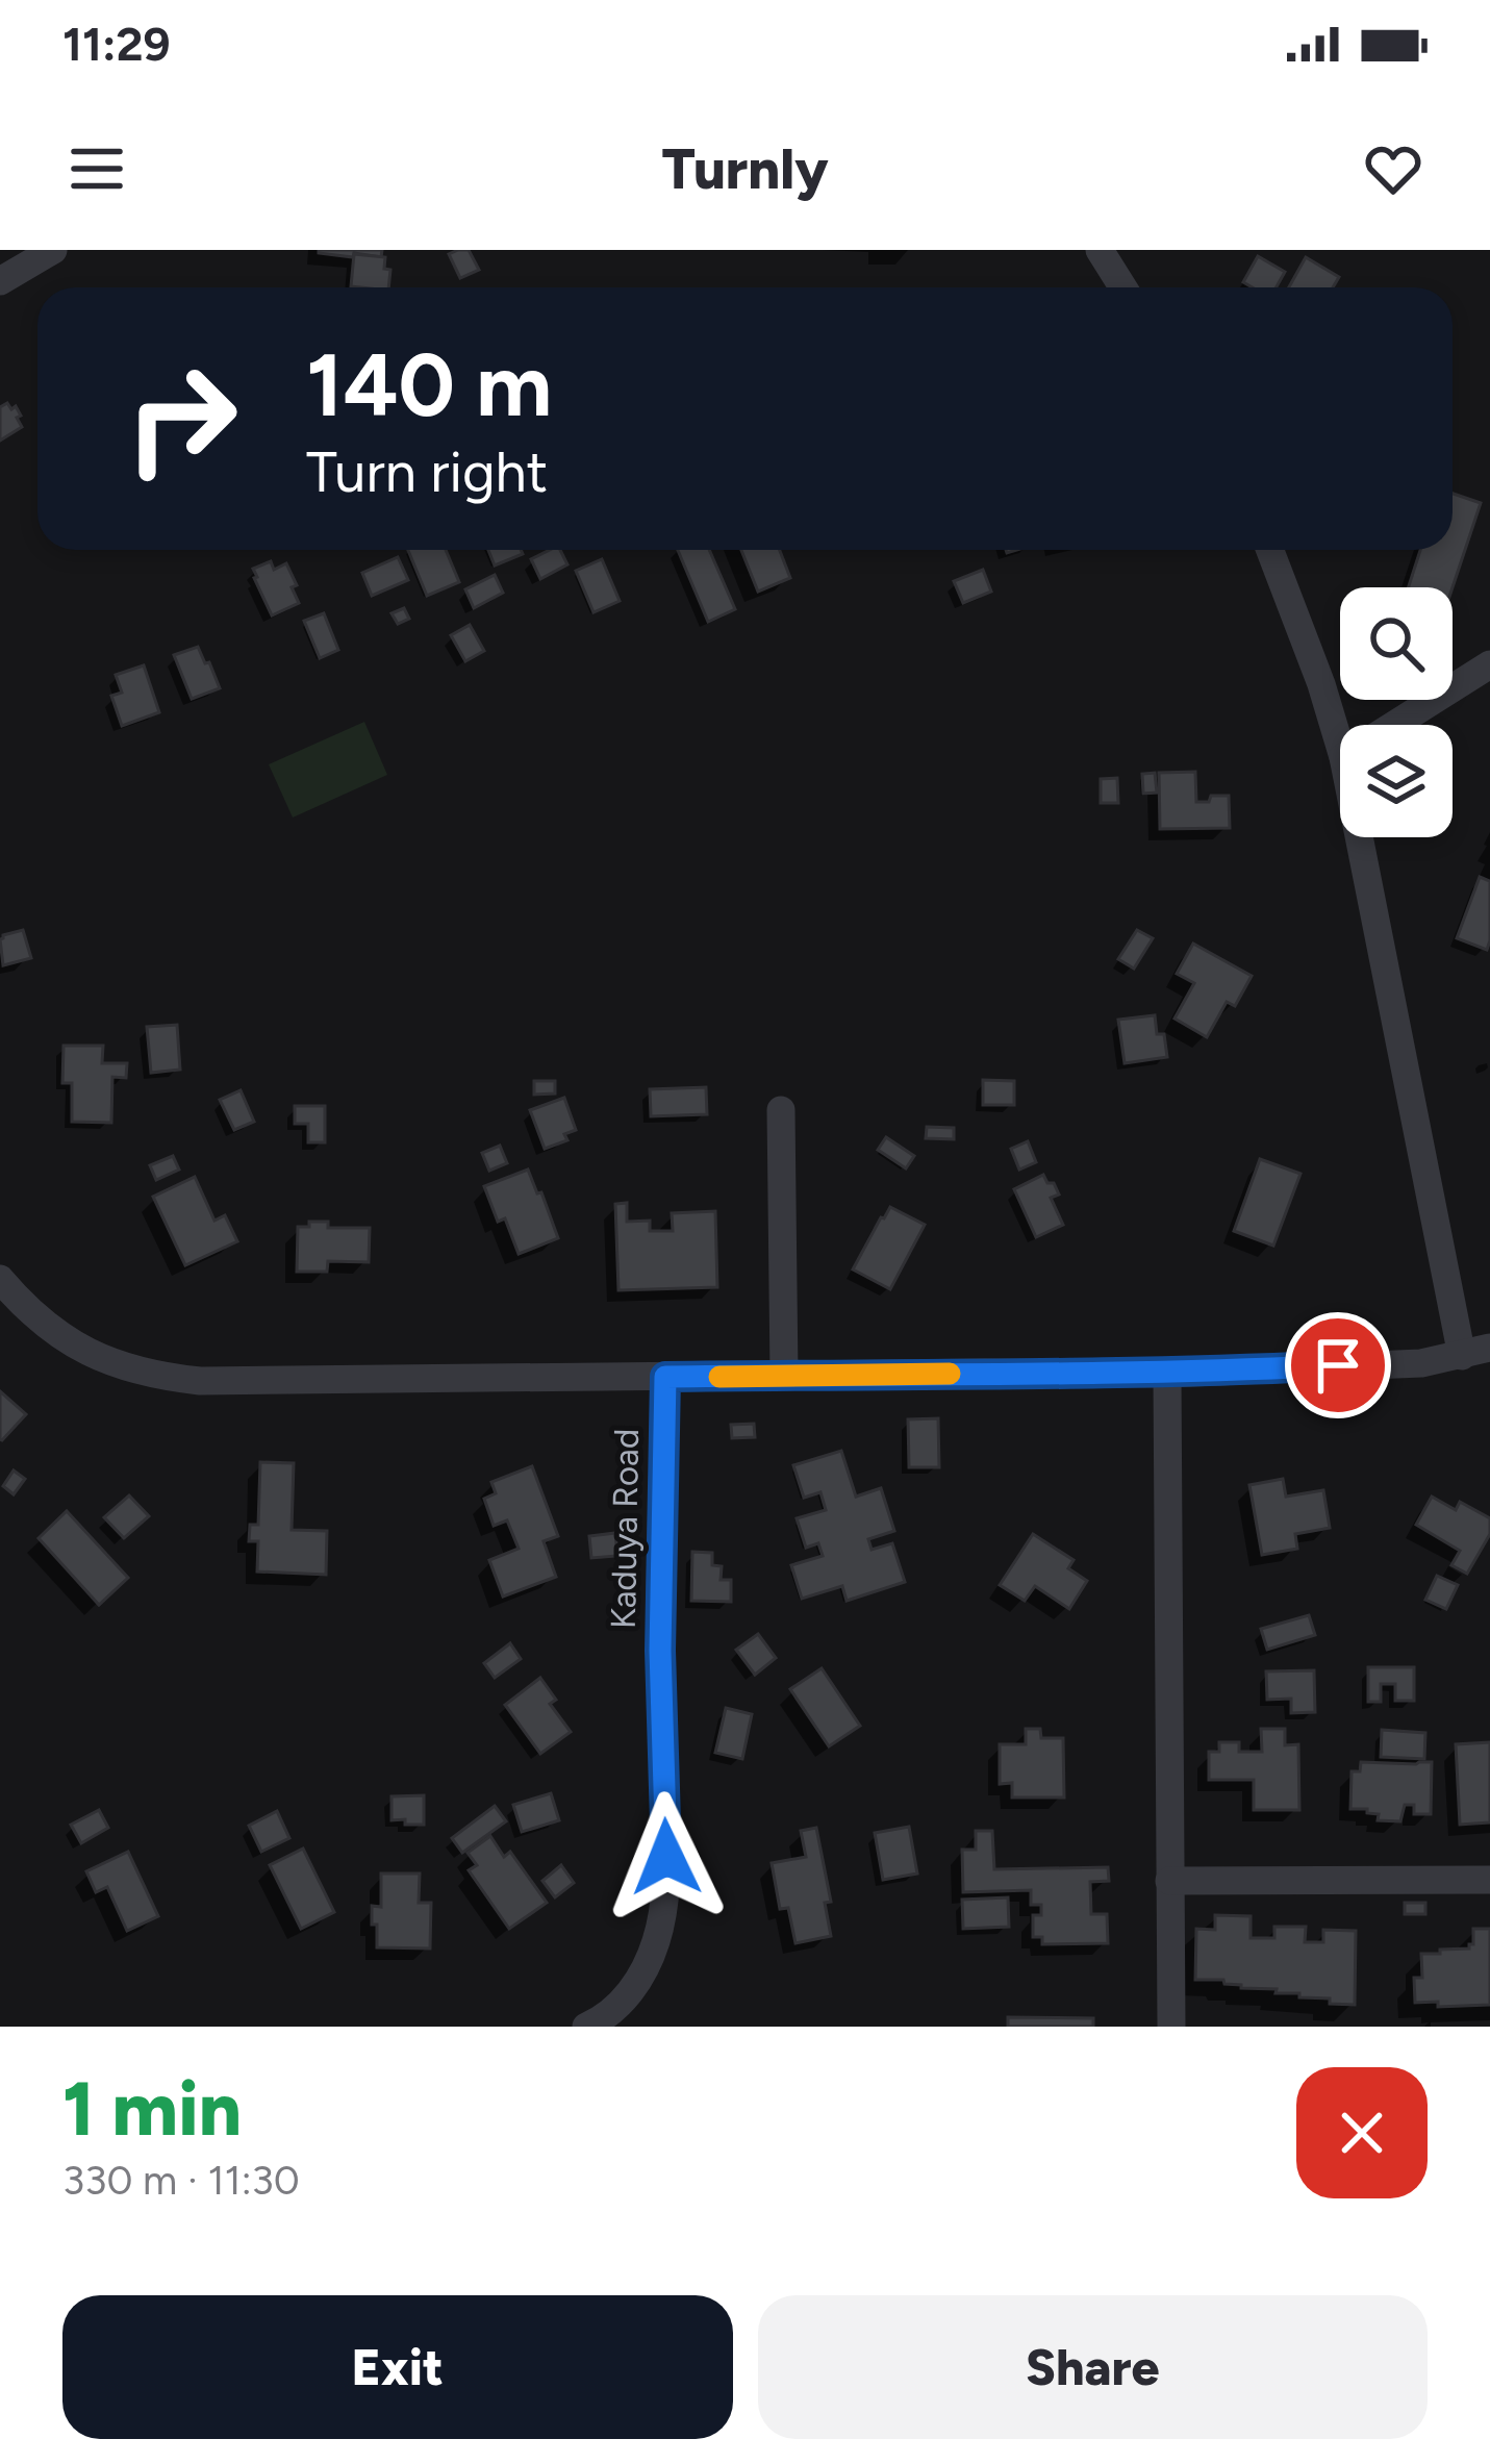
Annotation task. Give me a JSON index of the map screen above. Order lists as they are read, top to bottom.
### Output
{
  "streets": {
    "street": ["Kaduya Road"]
  },
  "page": {
    "status": "11:29",
    "header": "Turnly",
    "turn": ["140 m", "Turn right"],
    "heading": ["1 min", "330 m · 11:30"],
    "buttons": ["Exit", "Share"]
  }
}
